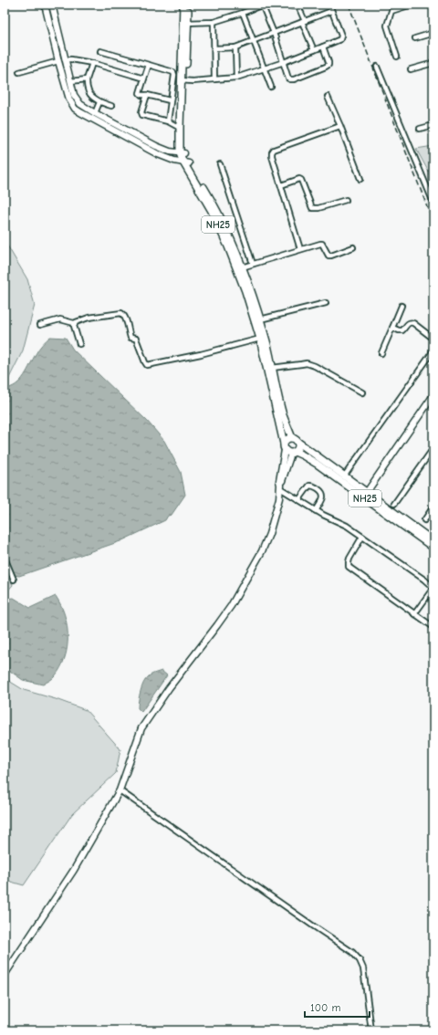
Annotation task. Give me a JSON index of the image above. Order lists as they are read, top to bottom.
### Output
{
  "streets": {
    "main road": ["NH25"]
  },
  "scale_bar": "100 m"
}
